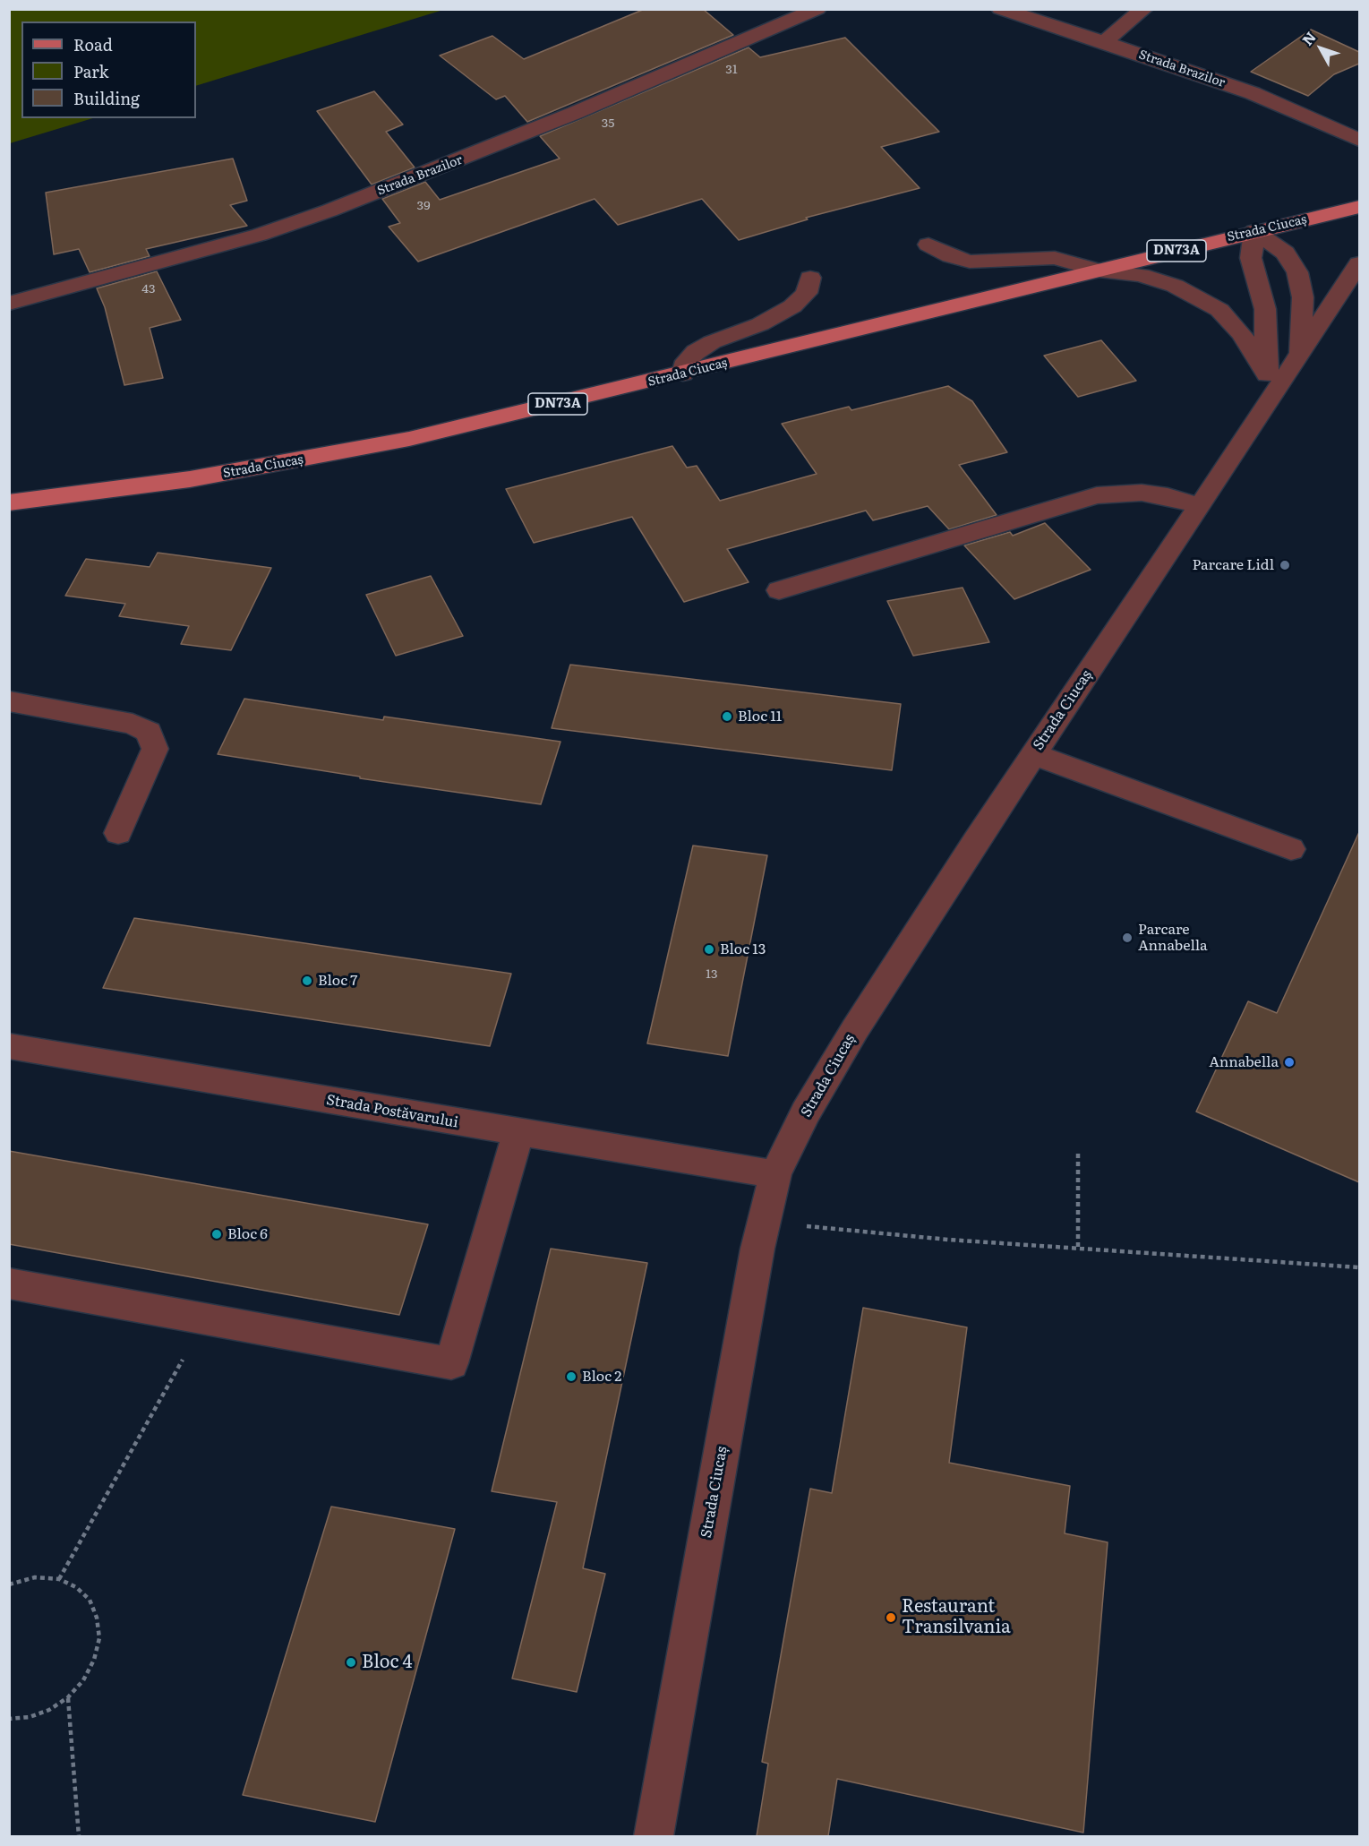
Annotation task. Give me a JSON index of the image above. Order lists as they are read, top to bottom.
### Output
{
  "streets": {
    "main road": ["Strada Ciucaș", "DN73A"],
    "street": ["Strada Brazilor", "Strada Postăvarului"]
  },
  "crossings": [
    ["Strada Ciucaș", "Strada Postăvarului"]
  ],
  "places": [
    "Parcare Lidl",
    "Bloc 11",
    "Parcare Annabella",
    "Bloc 13",
    "Bloc 7",
    "Annabella",
    "Bloc 6",
    "Bloc 2",
    "Restaurant Transilvania",
    "Bloc 4"
  ],
  "house_numbers": [
    "31",
    "35",
    "39",
    "43",
    "13"
  ],
  "legend": ["Road", "Park", "Building"],
  "north": "top left"
}
